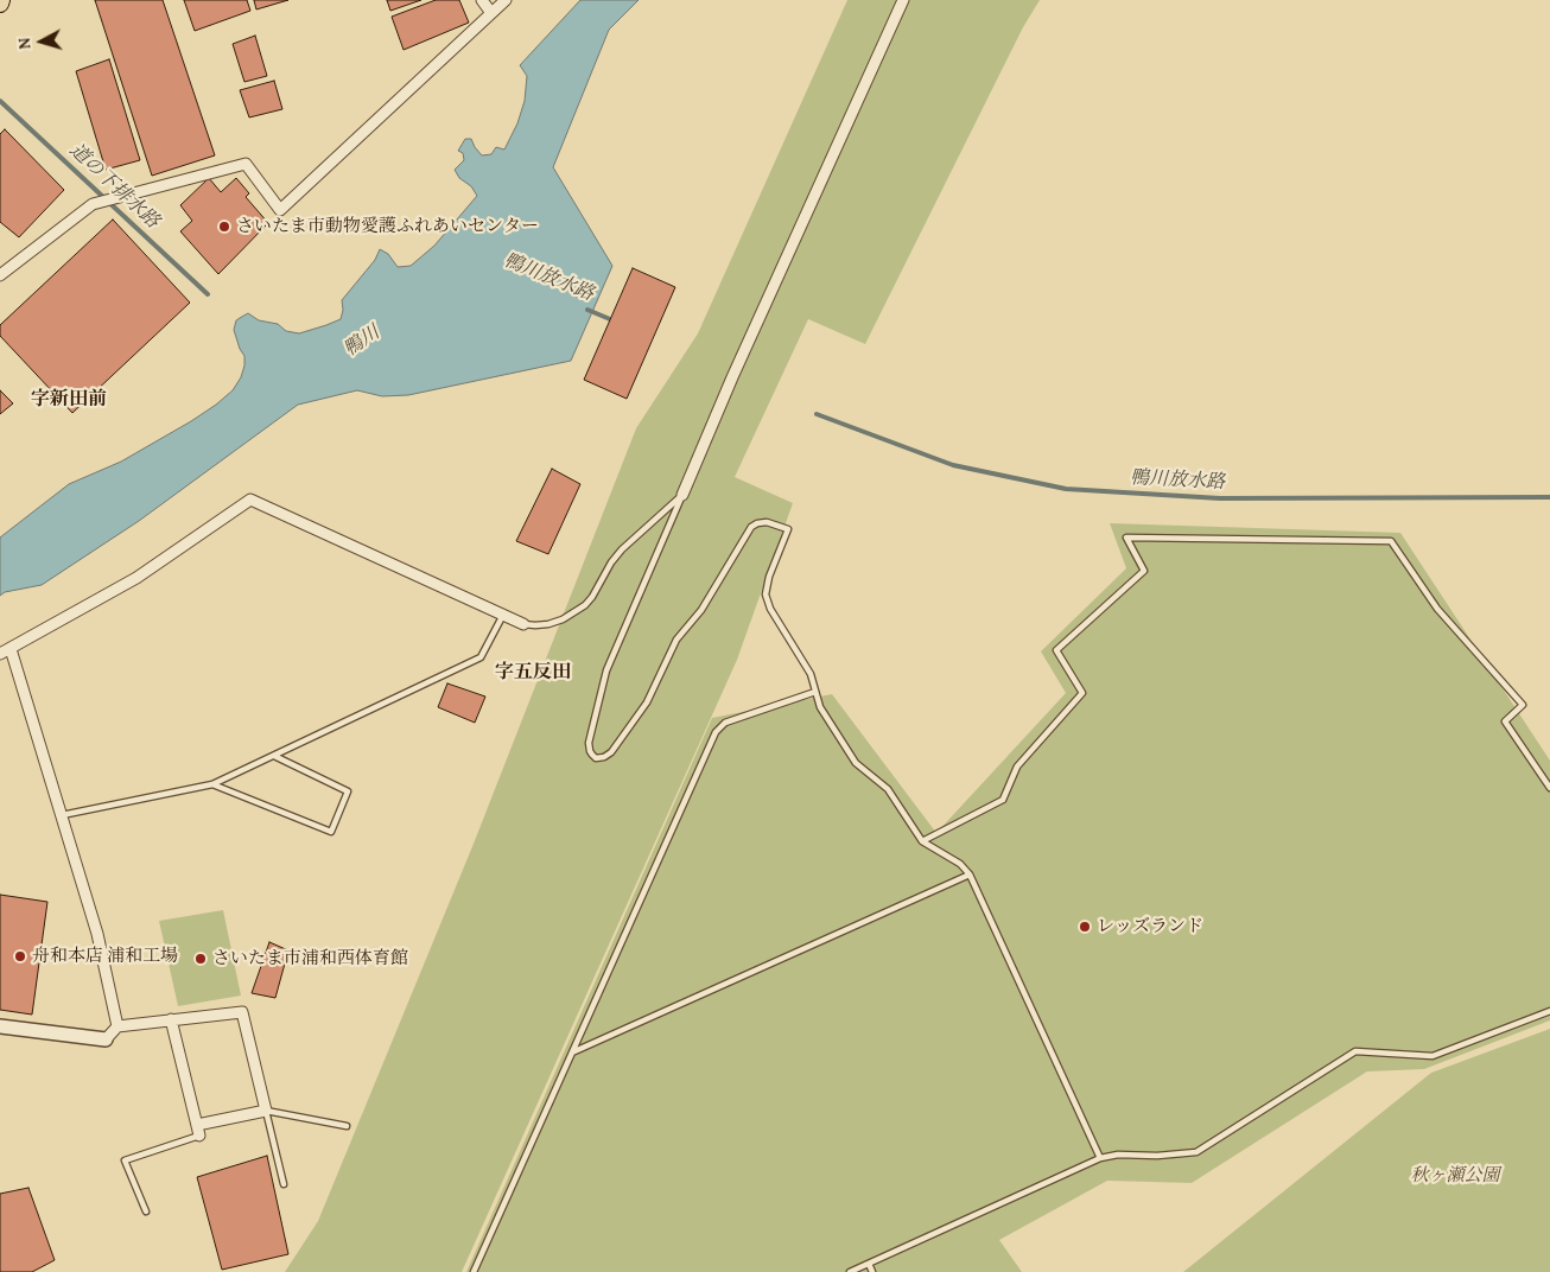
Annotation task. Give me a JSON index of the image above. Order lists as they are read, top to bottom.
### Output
{
  "districts": ["字新田前", "字五反田"],
  "water": ["道の下排水路", "鴨川放水路", "鴨川"],
  "parks": ["秋ヶ瀬公園"],
  "places": [
    "さいたま市動物愛護ふれあいセンター",
    "レッズランド",
    "舟和本店 浦和工場",
    "さいたま市浦和西体育館"
  ],
  "north": "left"
}
